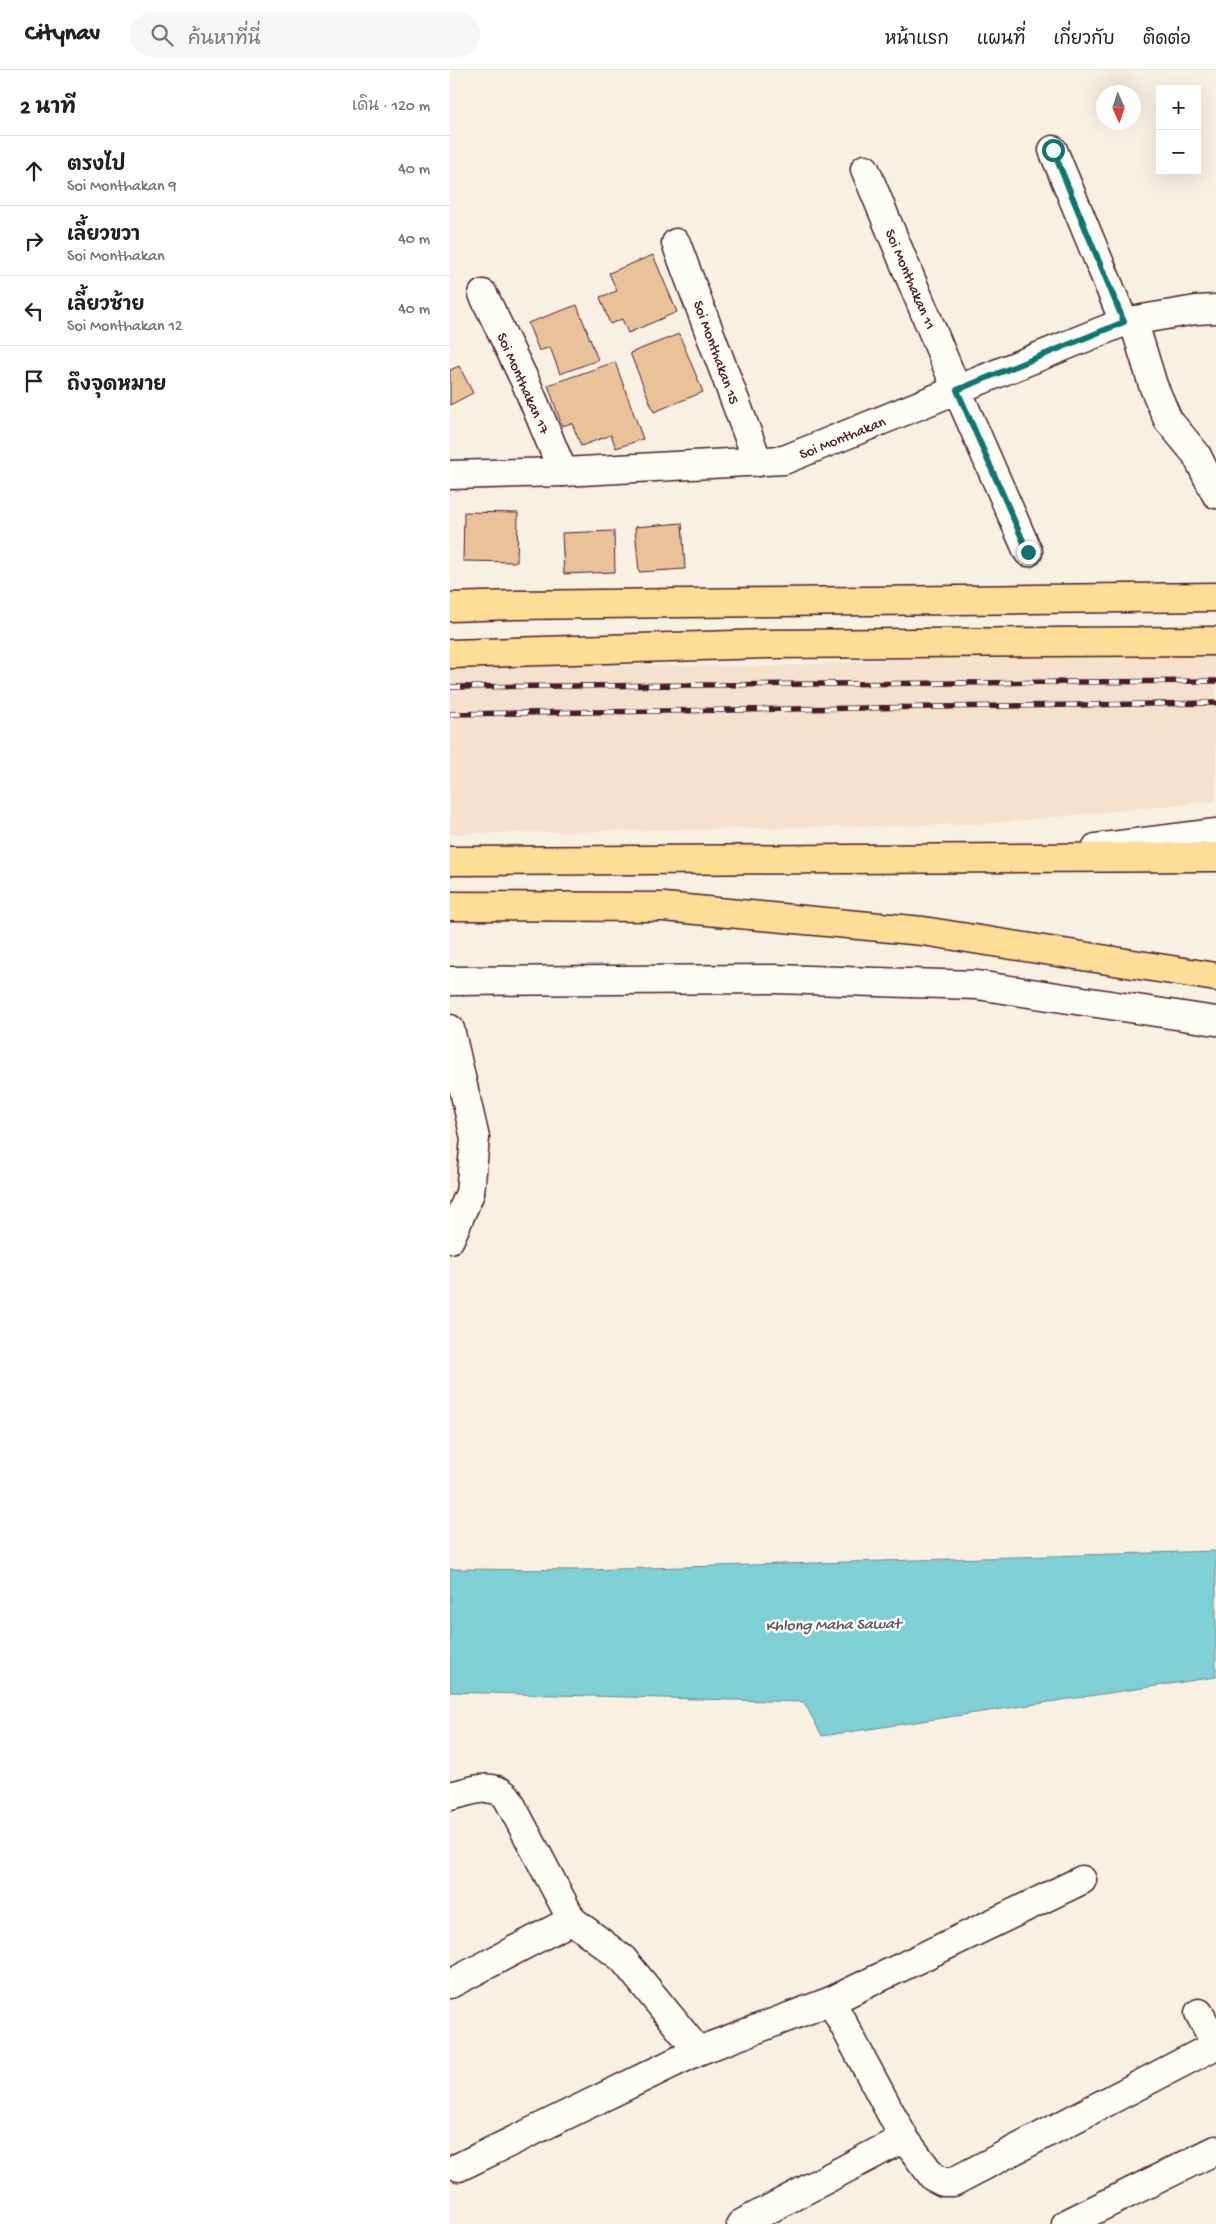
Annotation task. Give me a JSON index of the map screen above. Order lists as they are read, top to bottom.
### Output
{
  "streets": {
    "street": [
      "Soi Monthakan 11",
      "Soi Monthakan 15",
      "Soi Monthakan 17",
      "Soi Monthakan"
    ]
  },
  "crossings": [
    ["Soi Monthakan 11", "Soi Monthakan"],
    ["Soi Monthakan 15", "Soi Monthakan"],
    ["Soi Monthakan 17", "Soi Monthakan"]
  ],
  "water": ["Khlong Maha Sawat"],
  "north": "bottom",
  "page": {
    "header": "Citynav",
    "search": "ค้นหาที่นี่",
    "nav": [
      "หน้าแรก",
      "แผนที่",
      "เกี่ยวกับ",
      "ติดต่อ"
    ],
    "heading": ["2 นาที", "เดิน · 120 m"],
    "map_buttons": ["+", "−"],
    "list": [
      ["ตรงไป", "Soi Monthakan 9", "40 m"],
      ["เลี้ยวขวา", "Soi Monthakan", "40 m"],
      ["เลี้ยวซ้าย", "Soi Monthakan 12", "40 m"],
      "ถึงจุดหมาย"
    ]
  }
}
